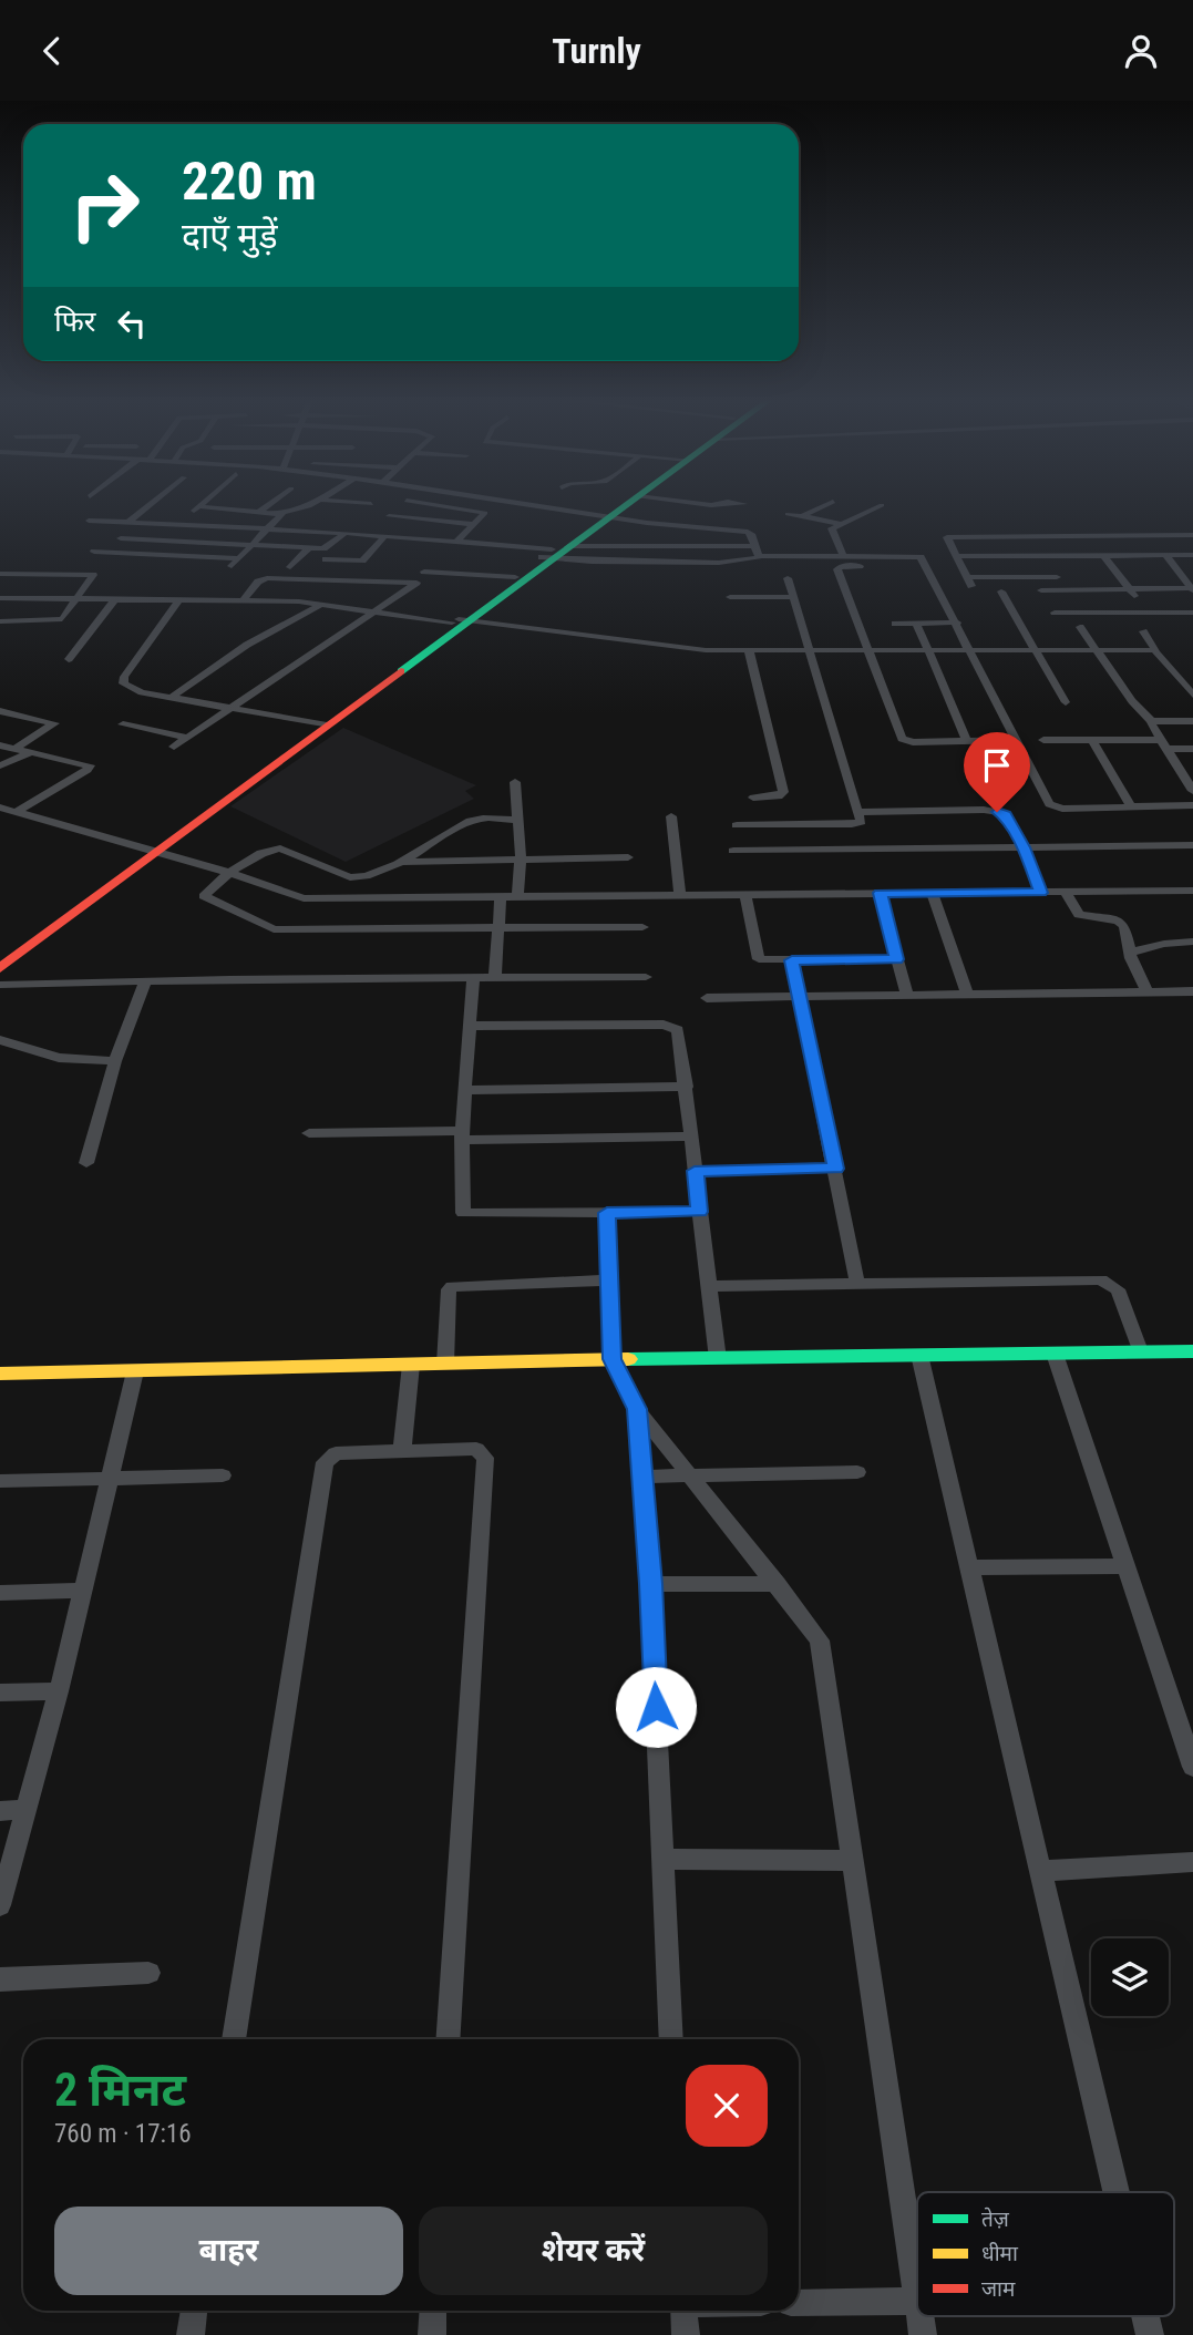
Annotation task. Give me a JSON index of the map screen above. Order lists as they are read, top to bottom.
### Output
{
  "legend": ["तेज़", "धीमा", "जाम"],
  "page": {
    "header": "Turnly",
    "turn": ["220 m", "दाएँ मुड़ें"],
    "then": "फिर",
    "heading": ["2 मिनट", "760 m · 17:16"],
    "buttons": ["बाहर", "शेयर करें"]
  }
}
